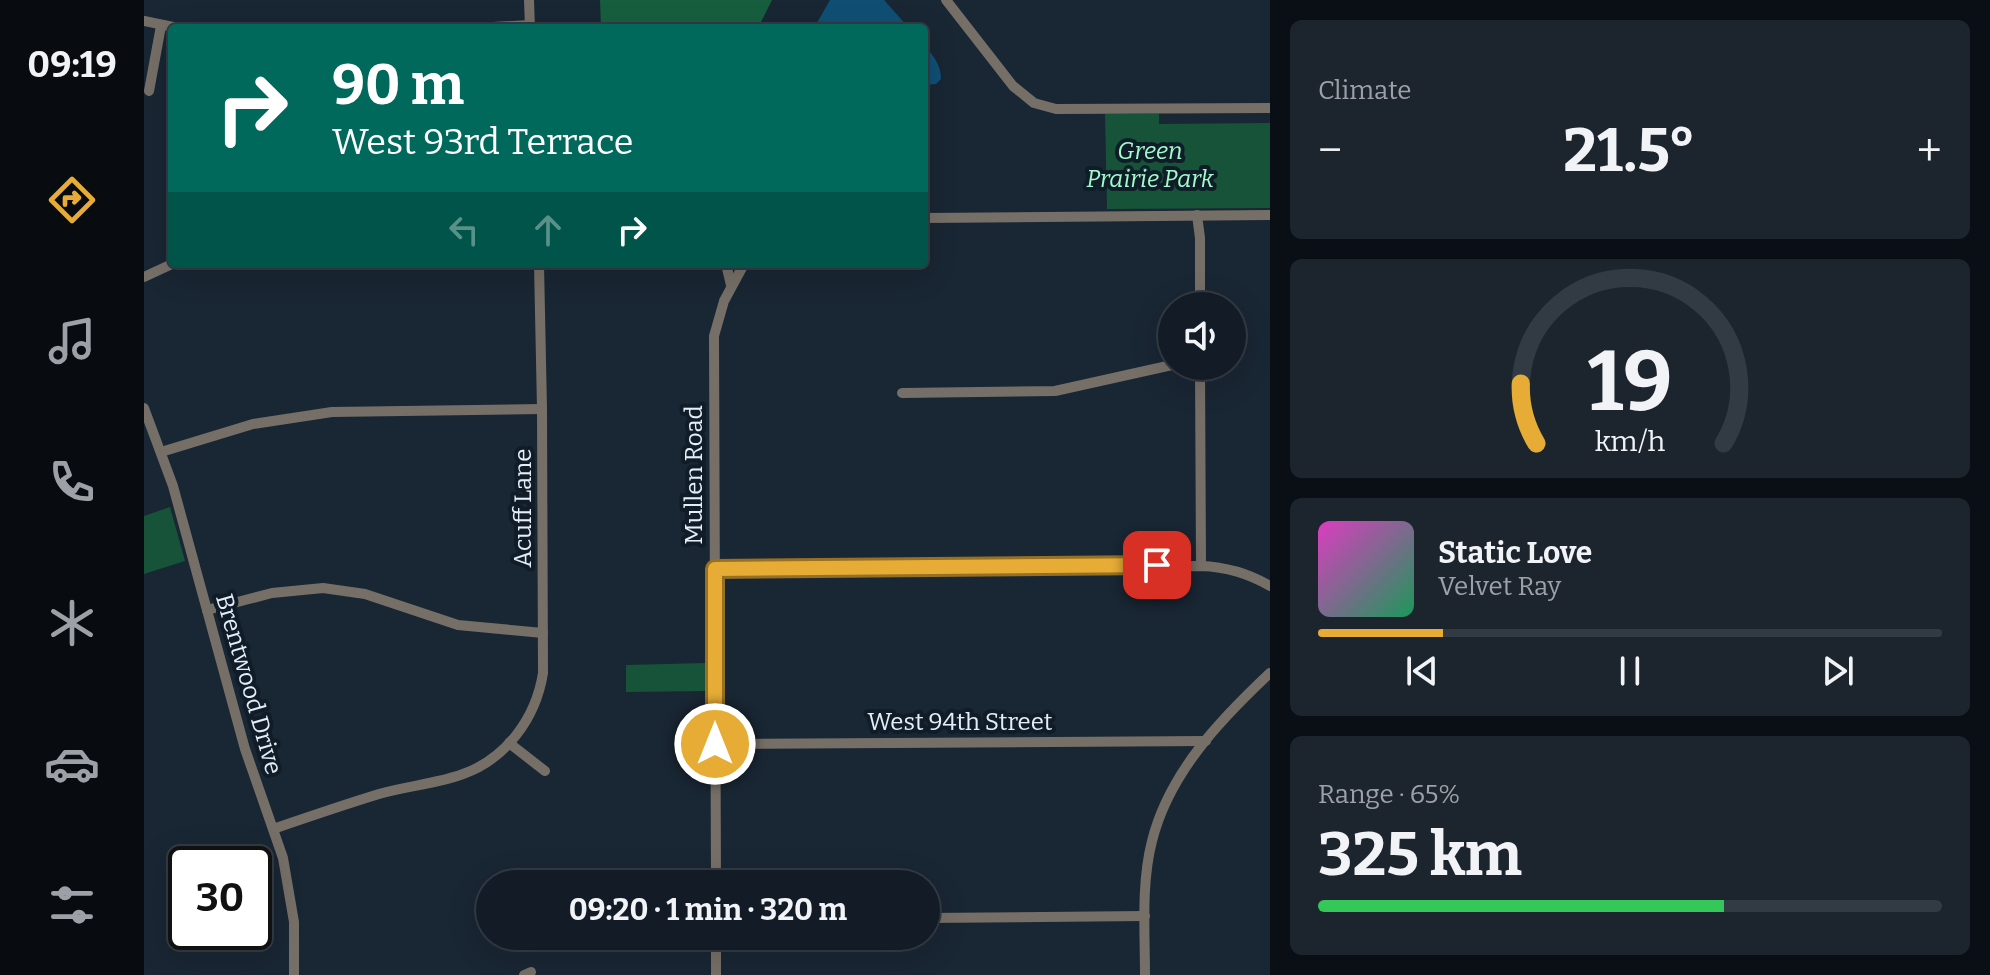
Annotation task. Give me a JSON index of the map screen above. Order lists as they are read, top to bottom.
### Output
{
  "streets": {
    "street": [
      "Mullen Road",
      "Acuff Lane",
      "Brentwood Drive",
      "West 94th Street"
    ]
  },
  "crossings": [
    ["Mullen Road", "West 94th Street"],
    ["Acuff Lane", "Brentwood Drive"]
  ],
  "parks": ["Green Prairie Park"],
  "page": {
    "tabs": "09:19",
    "tile": [
      "Climate",
      ["Range · 65%", "325 km"]
    ],
    "turn": ["90 m", "West 93rd Terrace"],
    "heat": ["−", "21.5°", "+"],
    "song": ["Static Love", "Velvet Ray"],
    "limit": "30",
    "trip": "09:20 · 1 min · 320 m",
    "gauge": ["19", "km/h"]
  }
}
